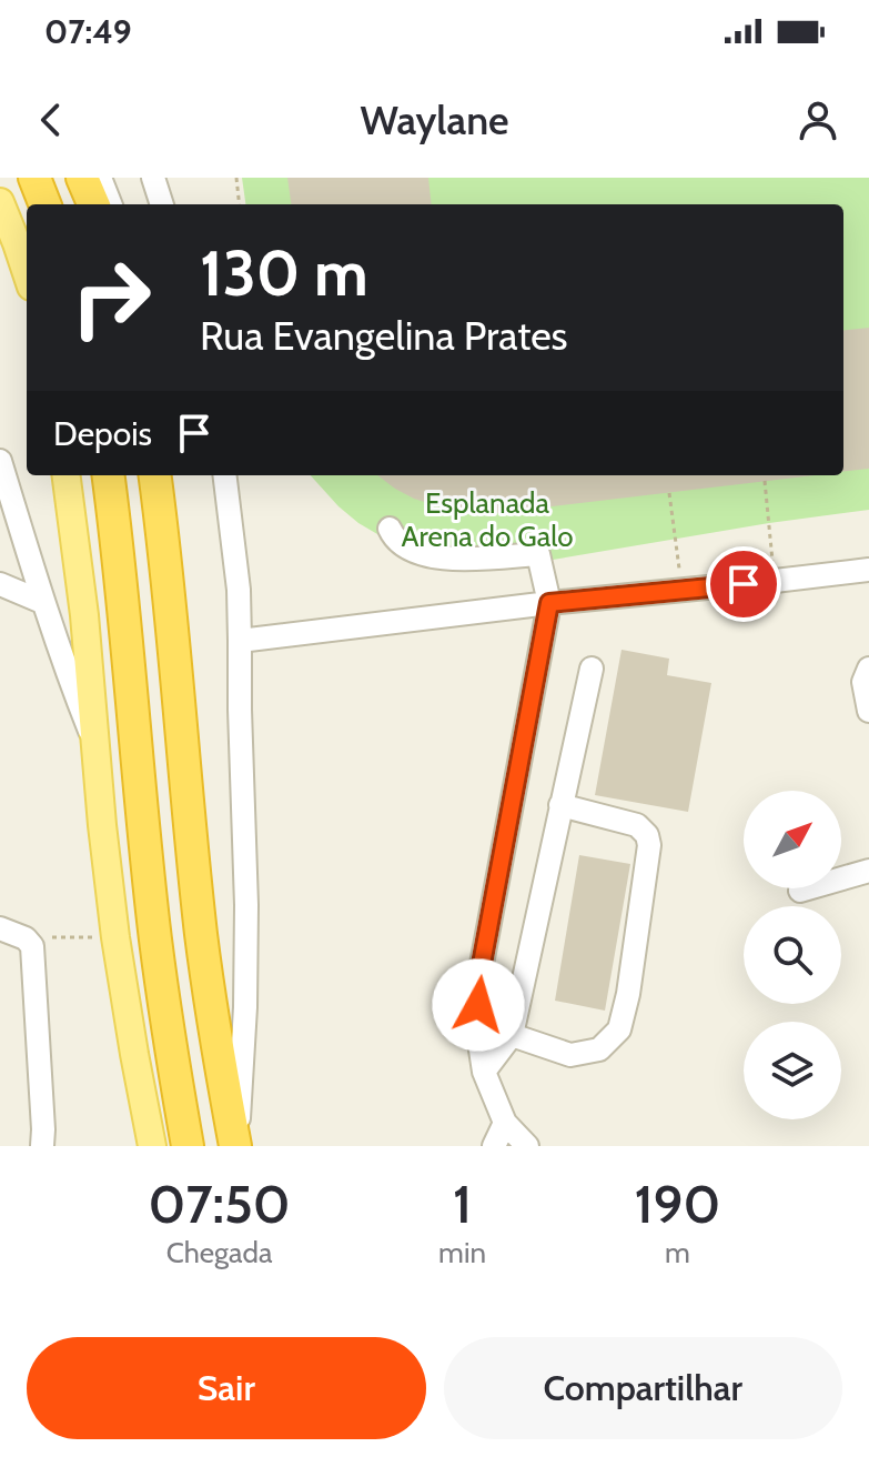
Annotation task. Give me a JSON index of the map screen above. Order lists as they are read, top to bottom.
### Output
{
  "parks": ["Esplanada Arena do Galo"],
  "north": "top right",
  "page": {
    "status": "07:49",
    "header": "Waylane",
    "turn": ["130 m", "Rua Evangelina Prates"],
    "then": "Depois",
    "eta": [
      "07:50",
      "Chegada",
      "1",
      "min",
      "190",
      "m"
    ],
    "buttons": ["Sair", "Compartilhar"]
  }
}
